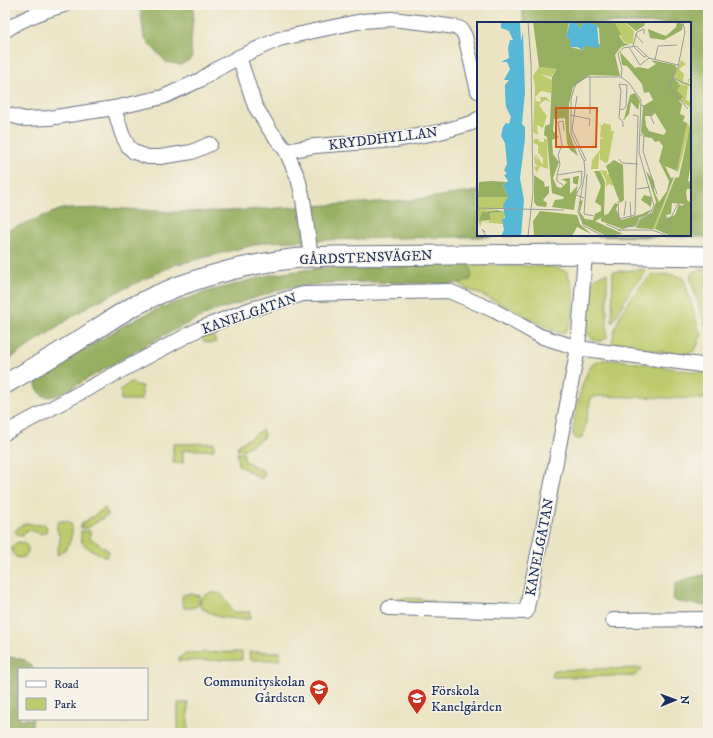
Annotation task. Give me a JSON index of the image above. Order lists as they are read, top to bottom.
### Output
{
  "streets": {
    "street": ["KRYDDHYLLAN", "GÅRDSTENSVÄGEN", "KANELGATAN"]
  },
  "crossings": [
    ["GÅRDSTENSVÄGEN", "KANELGATAN"]
  ],
  "places": {
    "school or university": ["Communityskolan Gårdsten", "Förskola Kanelgården"]
  },
  "legend": ["Road", "Park"],
  "north": "right"
}
